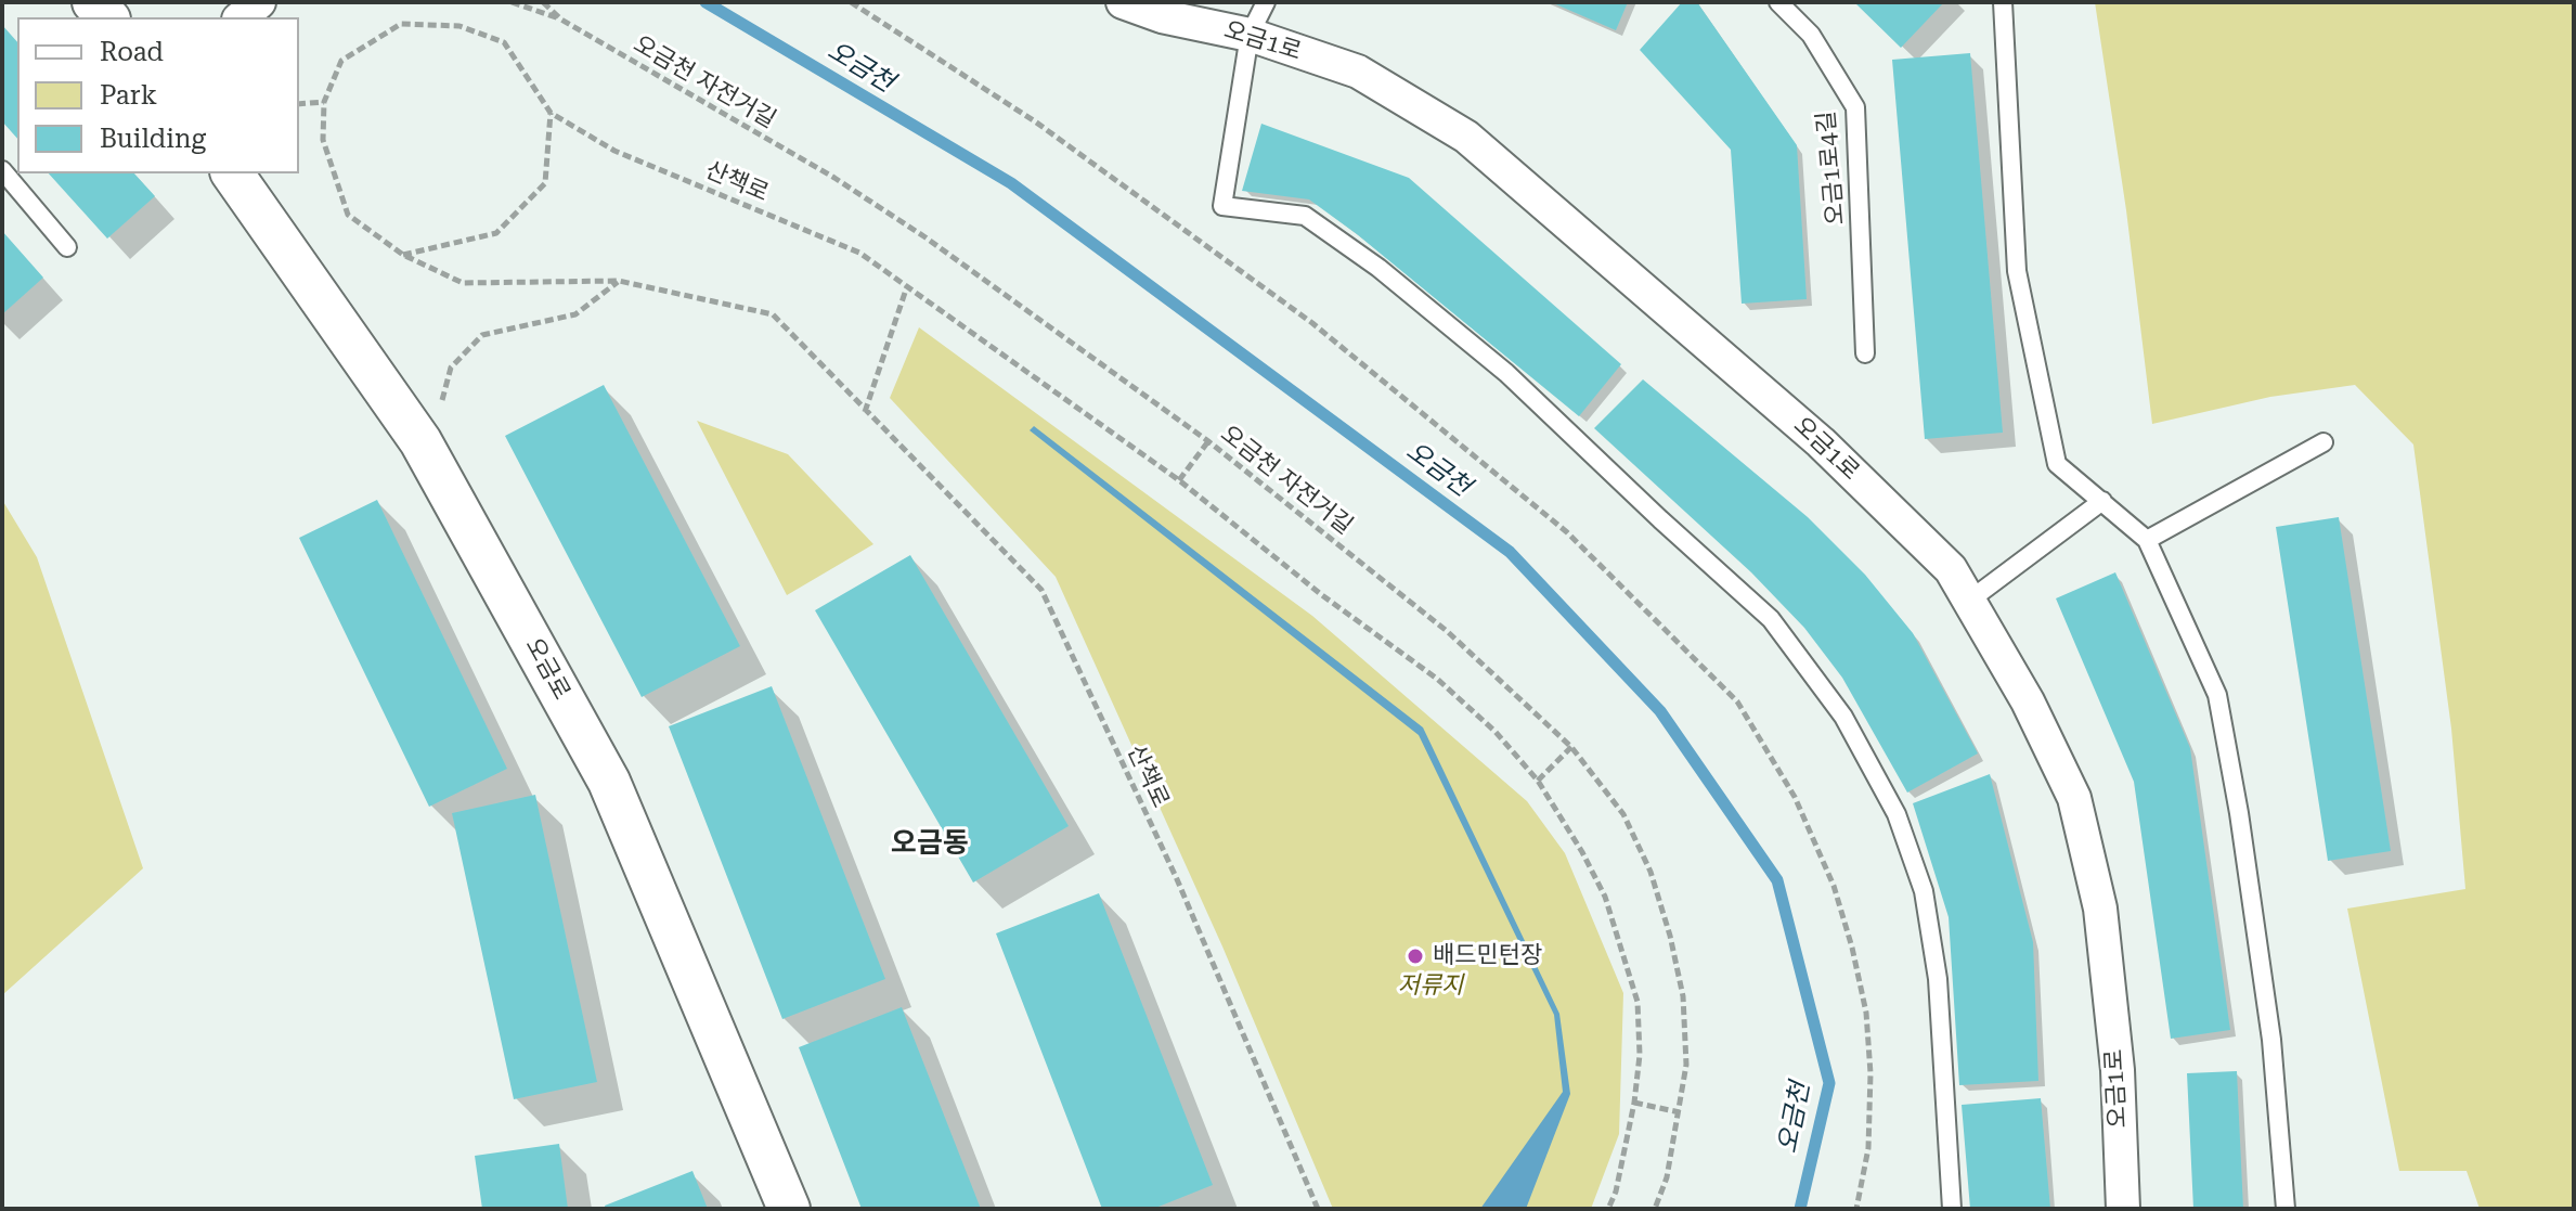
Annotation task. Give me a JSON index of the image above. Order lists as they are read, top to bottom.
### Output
{
  "streets": {
    "street": ["오금1로", "오금로"],
    "lane": ["오금1로4길"],
    "path": ["오금천 자전거길", "산책로"]
  },
  "districts": ["오금동"],
  "water": ["오금천"],
  "parks": ["저류지"],
  "places": ["배드민턴장"],
  "legend": ["Road", "Park", "Building"]
}
